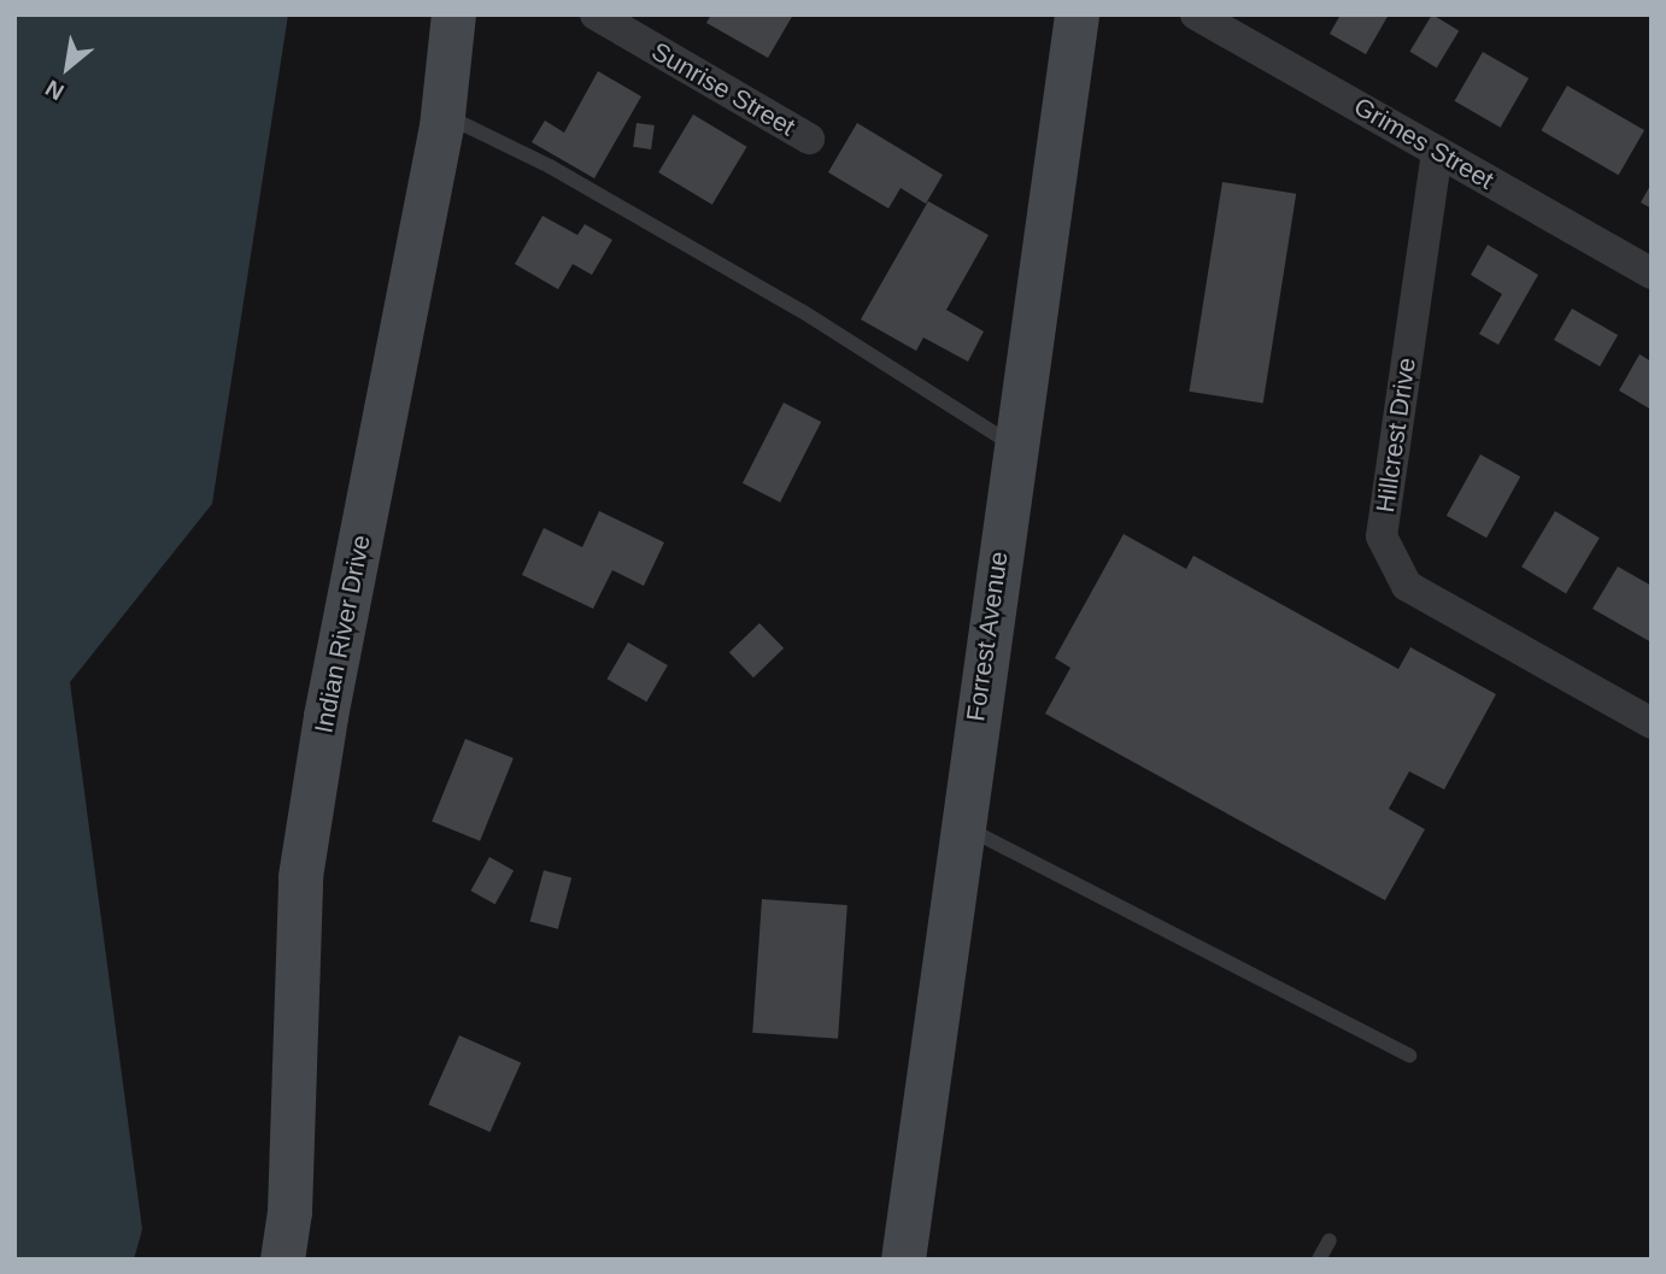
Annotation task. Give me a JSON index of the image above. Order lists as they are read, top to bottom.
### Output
{
  "streets": {
    "street": [
      "Sunrise Street",
      "Grimes Street",
      "Hillcrest Drive",
      "Indian River Drive",
      "Forrest Avenue"
    ]
  },
  "crossings": [
    ["Grimes Street", "Hillcrest Drive"]
  ],
  "north": "bottom left"
}
